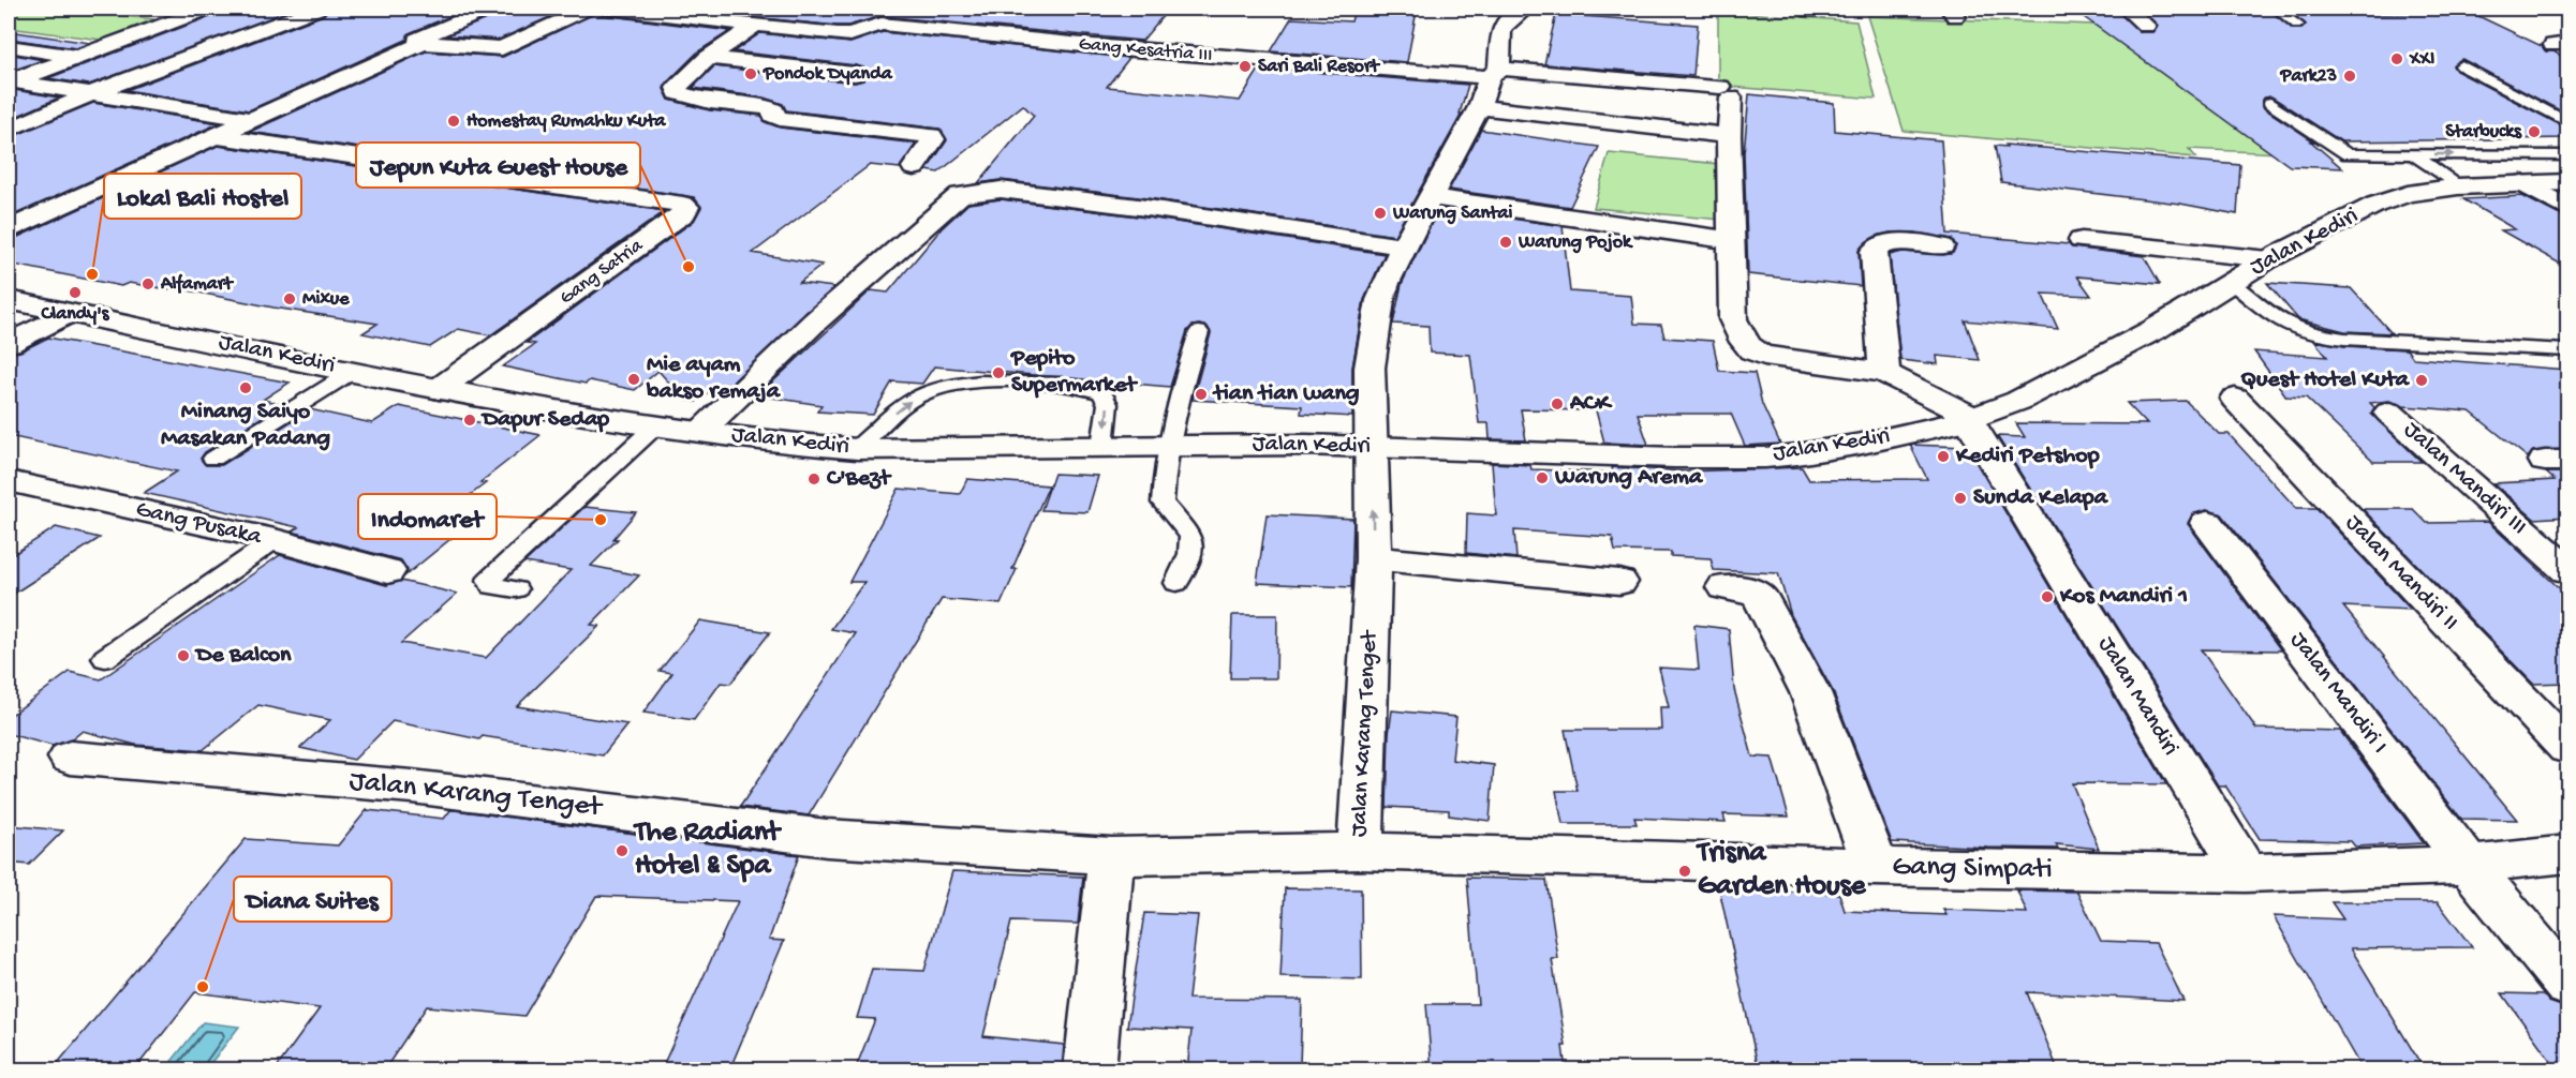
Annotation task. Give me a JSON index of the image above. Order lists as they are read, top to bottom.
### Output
{
  "streets": {
    "street": [
      "Gang Kesatria III",
      "Jalan Kediri",
      "Gang Satria",
      "Jalan Mandiri III",
      "Gang Pusaka",
      "Jalan Mandiri II",
      "Jalan Mandiri I",
      "Jalan Mandiri",
      "Jalan Karang Tenget",
      "Gang Simpati"
    ]
  },
  "crossings": [
    ["Jalan Kediri", "Gang Satria"],
    ["Jalan Kediri", "Jalan Mandiri"],
    ["Jalan Kediri", "Jalan Karang Tenget"],
    ["Jalan Mandiri I", "Gang Simpati"],
    ["Jalan Mandiri", "Gang Simpati"],
    ["Jalan Karang Tenget", "Gang Simpati"]
  ],
  "places": [
    "XXI",
    "Sari Bali Resort",
    "Pondok Dyanda",
    "Park23",
    "Homestay Rumahku Kuta",
    "Starbucks",
    "Warung Santai",
    "Warung Pojok",
    "Jepun Kuta Guest House",
    "Lokal Bali Hostel",
    "Alfamart",
    "Clandy's",
    "Mixue",
    "Pepito Supermarket",
    "Mie ayam bakso remaja",
    "Quest Hotel Kuta",
    "Minang Saiyo Masakan Padang",
    "tian tian wang",
    "ACK",
    "Dapur Sedap",
    "Kediri Petshop",
    "Warung Arema",
    "C'Bezt",
    "Sunda Kelapa",
    "Indomaret",
    "Kos Mandiri 1",
    "De Balcon",
    "The Radiant Hotel & Spa",
    "Trisna Garden House",
    "Diana Suites"
  ]
}
